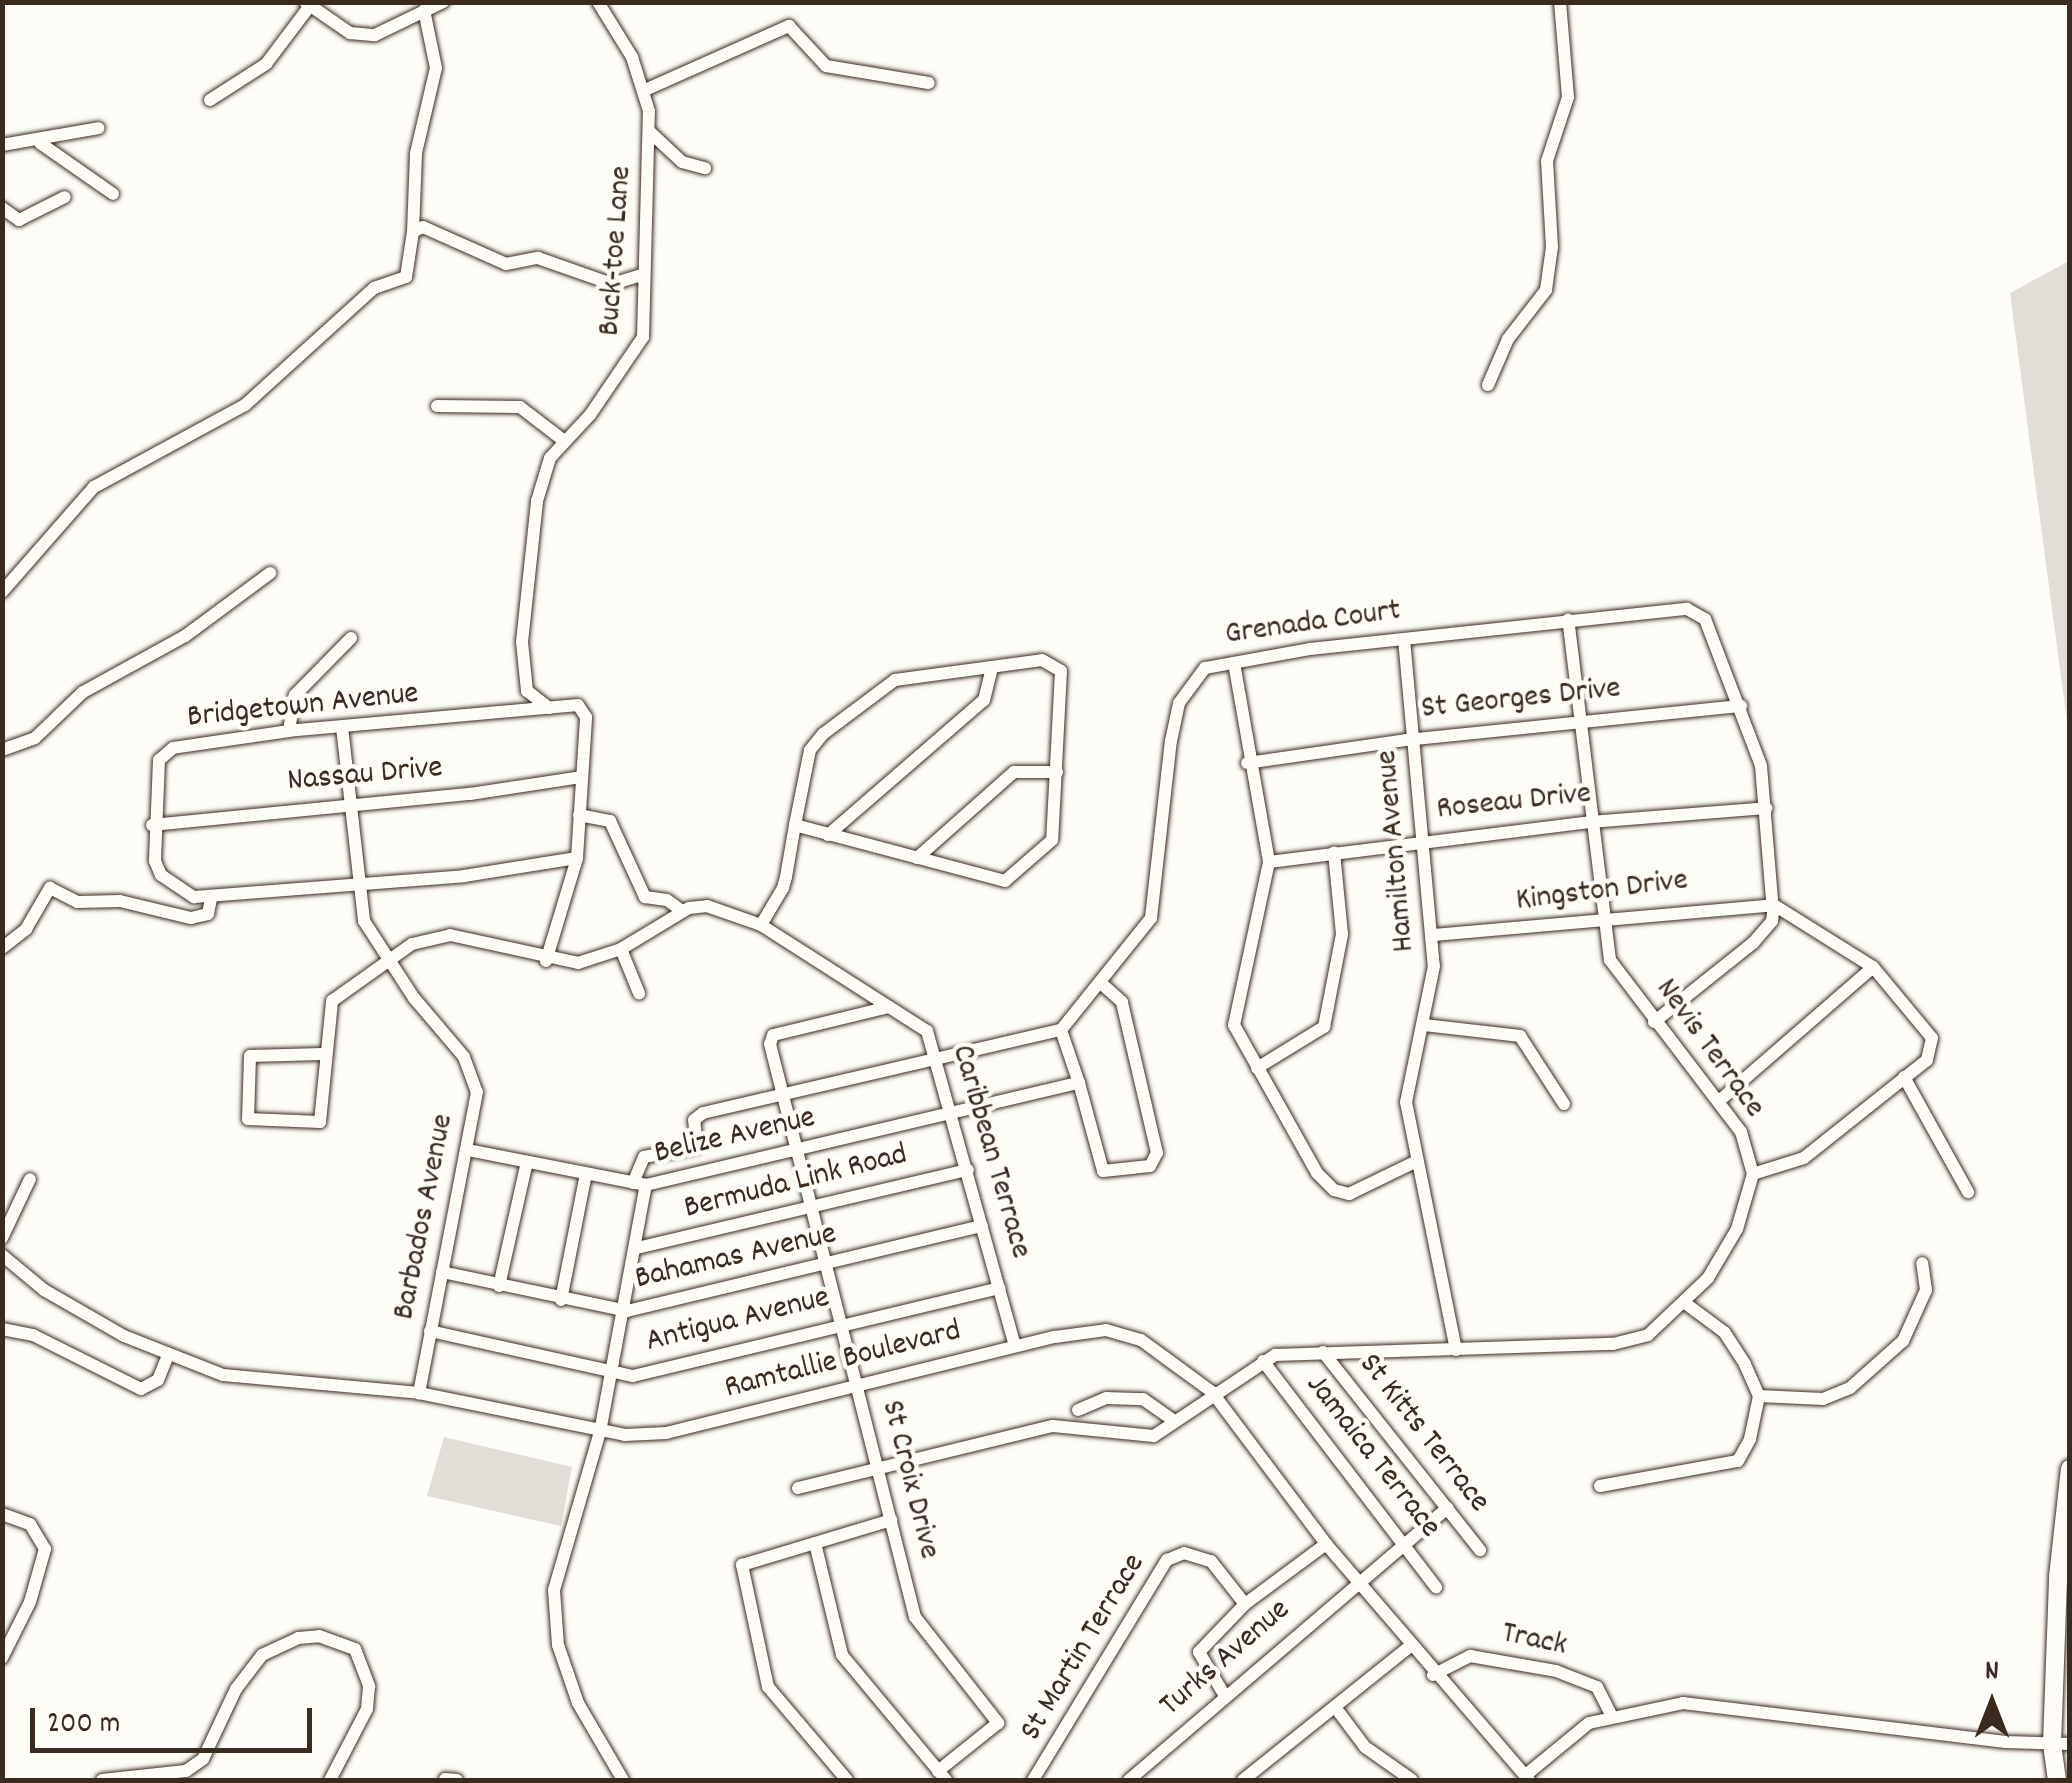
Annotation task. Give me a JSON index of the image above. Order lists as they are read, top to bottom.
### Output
{
  "streets": {
    "street": [
      "Buck-toe Lane",
      "Grenada Court",
      "St Georges Drive",
      "Bridgetown Avenue",
      "Nassau Drive",
      "Roseau Drive",
      "Hamilton Avenue",
      "Kingston Drive",
      "Nevis Terrace",
      "Belize Avenue",
      "Caribbean Terrace",
      "Bermuda Link Road",
      "Barbados Avenue",
      "Bahamas Avenue",
      "Antigua Avenue",
      "Ramtallie Boulevard",
      "St Kitts Terrace",
      "Jamaica Terrace",
      "St Croix Drive",
      "Track",
      "St Martin Terrace",
      "Turks Avenue"
    ]
  },
  "crossings": [
    ["Buck-toe Lane", "Bridgetown Avenue"],
    ["Grenada Court", "St Georges Drive"],
    ["Grenada Court", "Roseau Drive"],
    ["Grenada Court", "Hamilton Avenue"],
    ["Grenada Court", "Kingston Drive"],
    ["Grenada Court", "Nevis Terrace"],
    ["St Georges Drive", "Hamilton Avenue"],
    ["St Georges Drive", "Nevis Terrace"],
    ["Bridgetown Avenue", "Nassau Drive"],
    ["Bridgetown Avenue", "Barbados Avenue"],
    ["Nassau Drive", "Barbados Avenue"],
    ["Roseau Drive", "Hamilton Avenue"],
    ["Roseau Drive", "Nevis Terrace"],
    ["Hamilton Avenue", "Kingston Drive"],
    ["Kingston Drive", "Nevis Terrace"],
    ["Belize Avenue", "Caribbean Terrace"],
    ["Belize Avenue", "Barbados Avenue"],
    ["Belize Avenue", "St Croix Drive"],
    ["Caribbean Terrace", "Bermuda Link Road"],
    ["Caribbean Terrace", "Bahamas Avenue"],
    ["Caribbean Terrace", "Antigua Avenue"],
    ["Caribbean Terrace", "Ramtallie Boulevard"],
    ["Caribbean Terrace", "St Croix Drive"],
    ["Bermuda Link Road", "St Croix Drive"],
    ["Barbados Avenue", "Bahamas Avenue"],
    ["Barbados Avenue", "Antigua Avenue"],
    ["Barbados Avenue", "Ramtallie Boulevard"],
    ["Bahamas Avenue", "St Croix Drive"],
    ["Antigua Avenue", "St Croix Drive"],
    ["Ramtallie Boulevard", "St Croix Drive"],
    ["Ramtallie Boulevard", "Track"],
    ["Ramtallie Boulevard", "Turks Avenue"],
    ["St Kitts Terrace", "Turks Avenue"],
    ["Jamaica Terrace", "Turks Avenue"]
  ],
  "scale_bar": "200 m",
  "north": "top"
}
